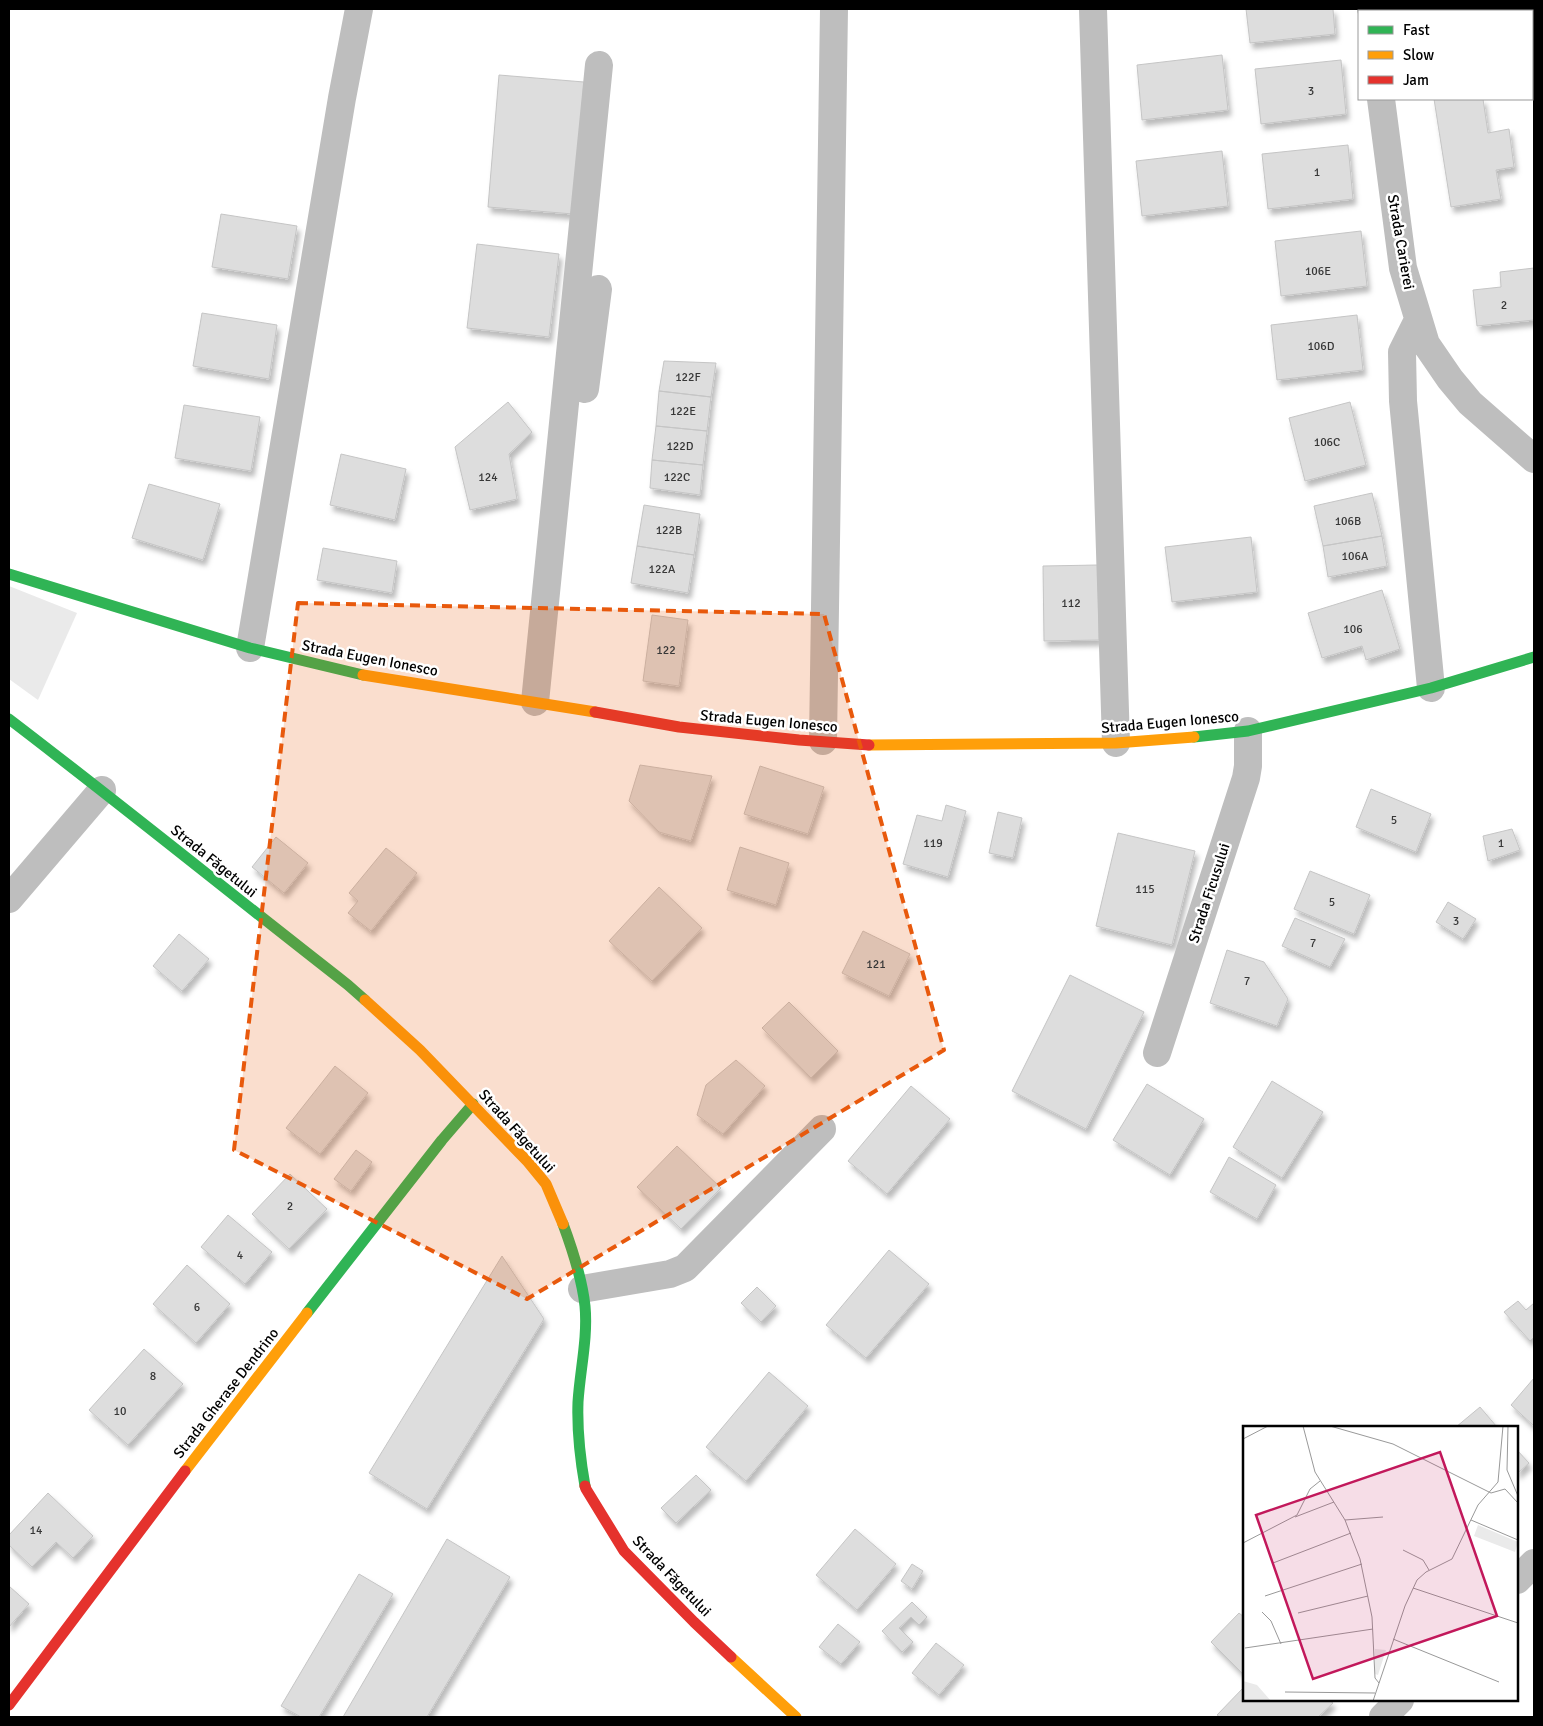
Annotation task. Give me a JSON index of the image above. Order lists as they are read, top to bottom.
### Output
{
  "streets": {
    "street": [
      "Strada Carierei",
      "Strada Eugen Ionesco",
      "Strada Făgetului",
      "Strada Ficusului",
      "Strada Gherase Dendrino"
    ]
  },
  "crossings": [
    ["Strada Eugen Ionesco", "Strada Ficusului"],
    ["Strada Făgetului", "Strada Gherase Dendrino"]
  ],
  "house_numbers": [
    "3",
    "1",
    "106E",
    "2",
    "106D",
    "122F",
    "122E",
    "106C",
    "122D",
    "124",
    "122C",
    "106B",
    "122B",
    "106A",
    "122A",
    "112",
    "106",
    "122",
    "5",
    "119",
    "1",
    "115",
    "5",
    "3",
    "7",
    "121",
    "7",
    "2",
    "4",
    "6",
    "8",
    "10",
    "14"
  ],
  "legend": ["Fast", "Slow", "Jam"]
}
